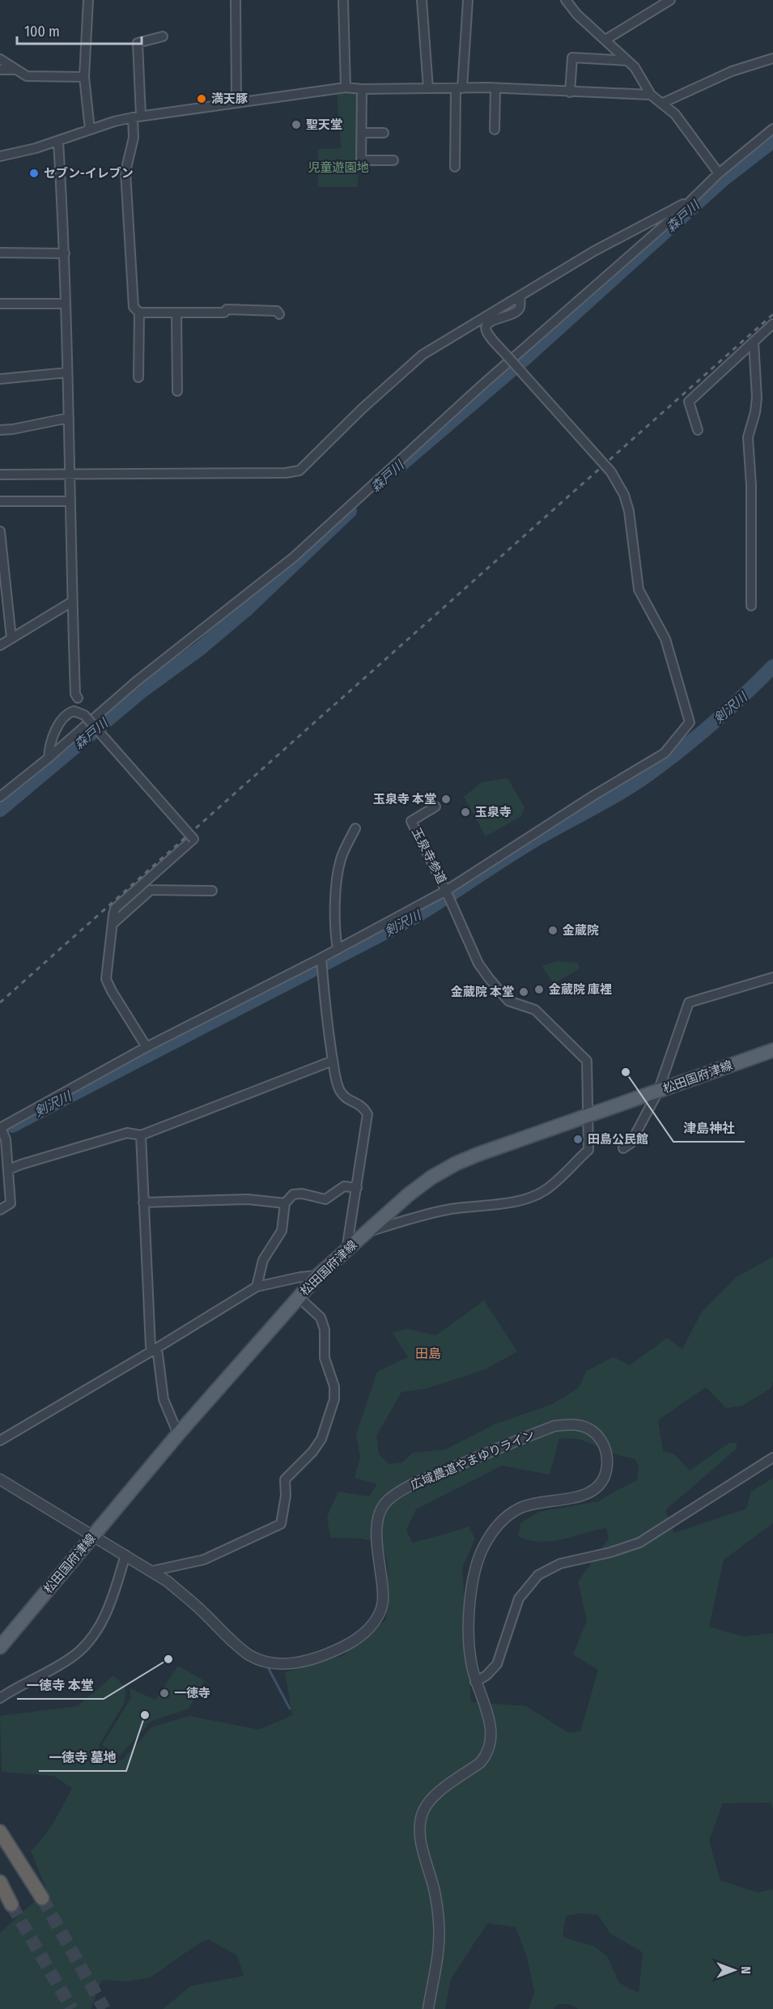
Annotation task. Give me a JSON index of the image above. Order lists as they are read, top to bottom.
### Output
{
  "streets": {
    "main road": ["松田国府津線"],
    "street": ["玉泉寺参道", "広域農道やまゆりライン"]
  },
  "crossings": [
    ["松田国府津線", "広域農道やまゆりライン"]
  ],
  "districts": ["田島"],
  "water": ["森戸川", "剣沢川"],
  "parks": ["児童遊園地"],
  "places": [
    "満天豚",
    "聖天堂",
    "セブン-イレブン",
    "玉泉寺 本堂",
    "玉泉寺",
    "金蔵院",
    "金蔵院 庫裡",
    "金蔵院 本堂",
    "津島神社",
    "田島公民館",
    "一徳寺 本堂",
    "一徳寺",
    "一徳寺 墓地"
  ],
  "scale_bar": "100 m",
  "north": "right"
}
